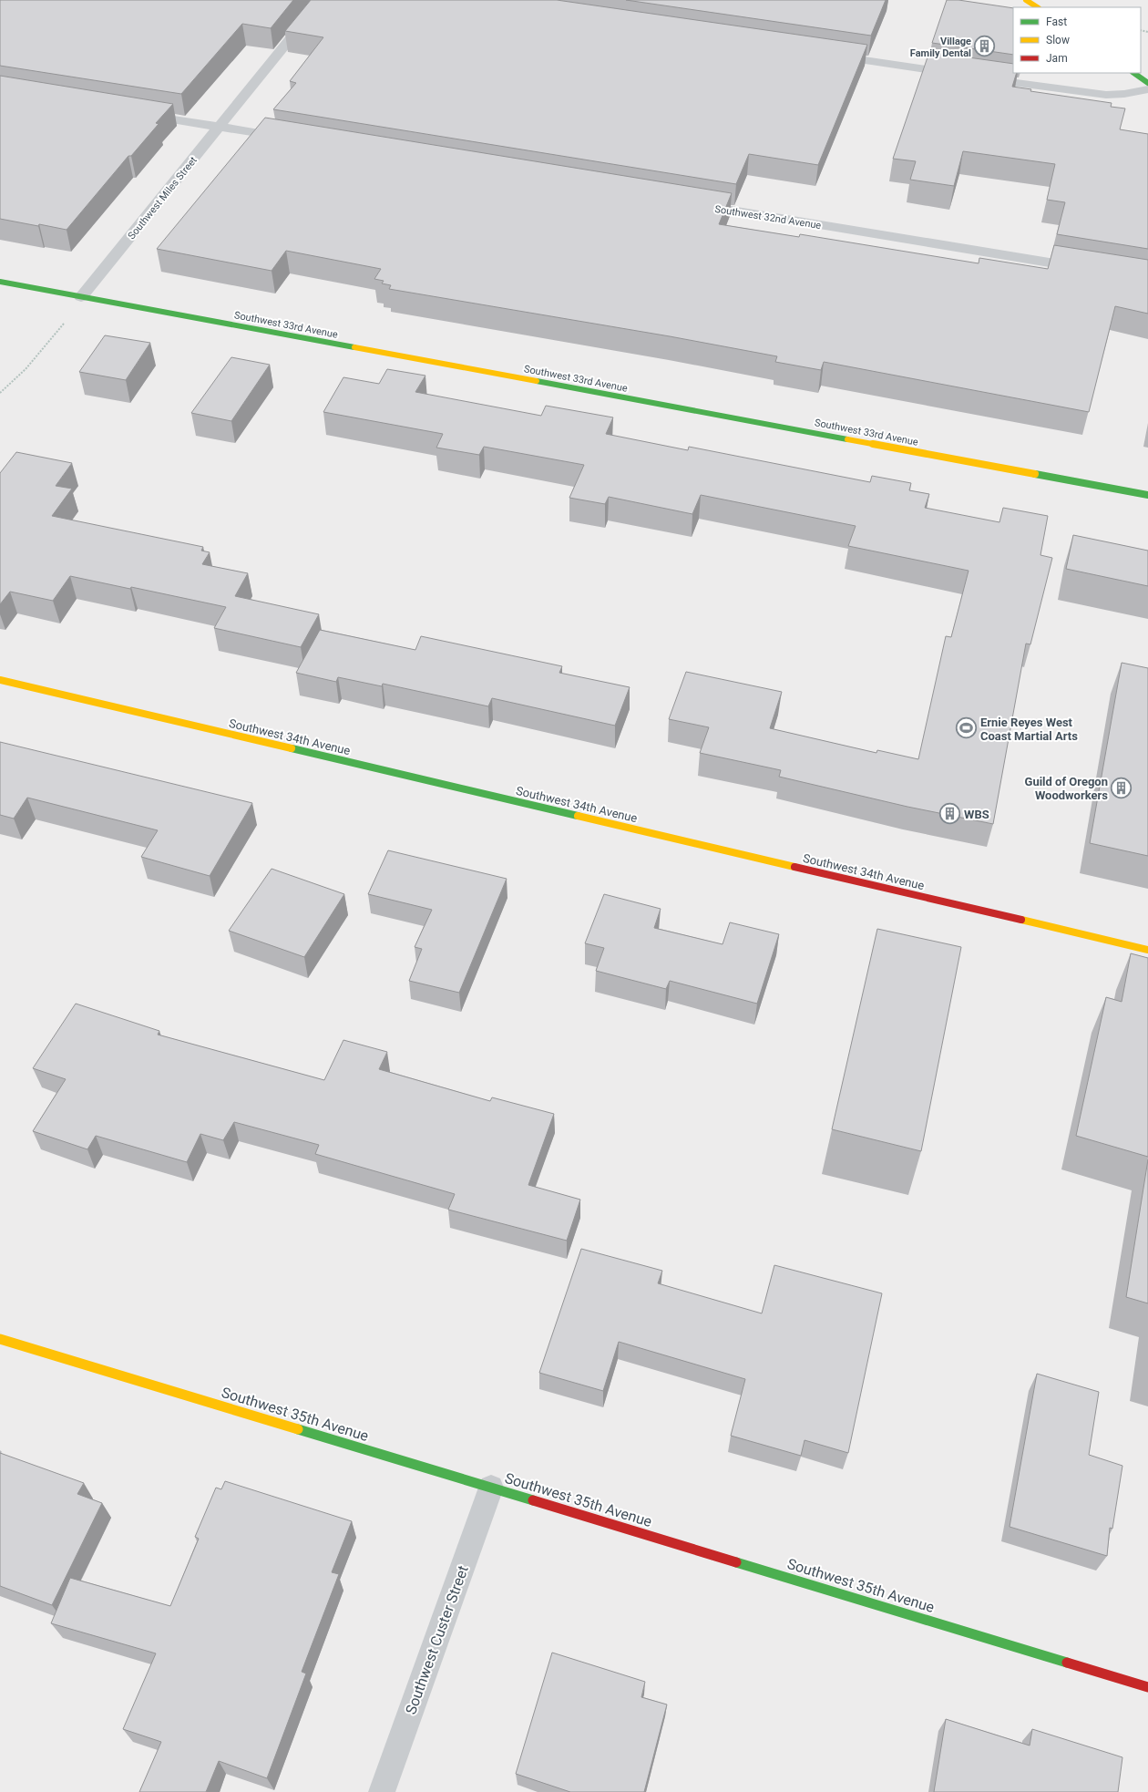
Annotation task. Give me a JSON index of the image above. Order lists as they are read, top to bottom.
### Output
{
  "streets": {
    "street": [
      "Southwest Miles Street",
      "Southwest 32nd Avenue",
      "Southwest 33rd Avenue",
      "Southwest 34th Avenue",
      "Southwest 35th Avenue",
      "Southwest Custer Street"
    ]
  },
  "crossings": [
    ["Southwest Miles Street", "Southwest 33rd Avenue"],
    ["Southwest 35th Avenue", "Southwest Custer Street"]
  ],
  "places": {
    "building": ["Village Family Dental", "Guild of Oregon Woodworkers", "WBS"],
    "sports": ["Ernie Reyes West Coast Martial Arts"]
  },
  "legend": ["Fast", "Slow", "Jam"]
}
